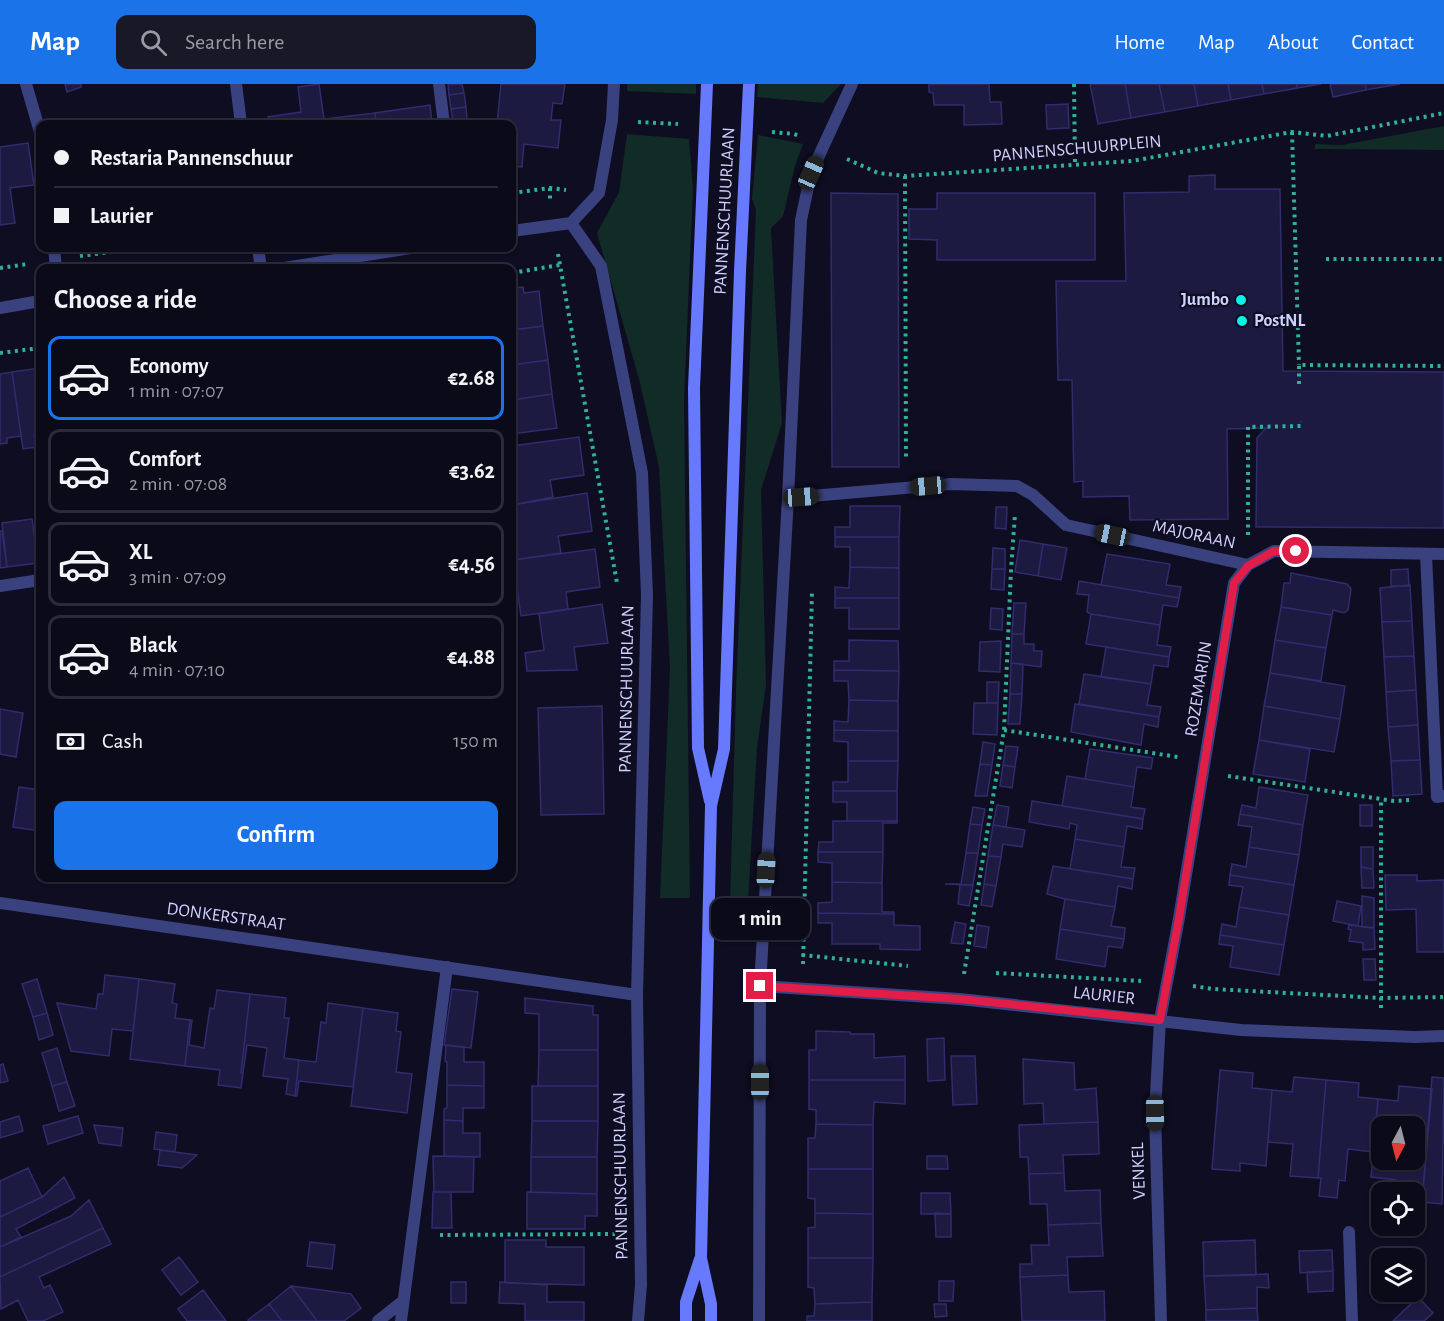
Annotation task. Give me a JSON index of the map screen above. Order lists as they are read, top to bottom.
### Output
{
  "streets": {
    "main road": ["PANNENSCHUURLAAN"],
    "street": [
      "MAJORAAN",
      "ROZEMARIJN",
      "DONKERSTRAAT",
      "LAURIER",
      "VENKEL"
    ],
    "path": ["PANNENSCHUURPLEIN"]
  },
  "crossings": [
    ["PANNENSCHUURLAAN", "DONKERSTRAAT"],
    ["MAJORAAN", "ROZEMARIJN"],
    ["ROZEMARIJN", "LAURIER"],
    ["ROZEMARIJN", "VENKEL"],
    ["LAURIER", "VENKEL"]
  ],
  "places": ["Jumbo", "PostNL"],
  "north": "bottom",
  "page": {
    "header": "Map",
    "search": "Search here",
    "nav": [
      "Home",
      "Map",
      "About",
      "Contact"
    ],
    "banner": ["Restaria Pannenschuur", "Laurier"],
    "heading": "Choose a ride",
    "list": [
      {
        "name": "Economy",
        "note": "1 min · 07:07",
        "value": "€2.68"
      },
      {
        "name": "Comfort",
        "note": "2 min · 07:08",
        "value": "€3.62"
      },
      {
        "name": "XL",
        "note": "3 min · 07:09",
        "value": "€4.56"
      },
      {
        "name": "Black",
        "note": "4 min · 07:10",
        "value": "€4.88"
      }
    ],
    "pay": ["Cash", "150 m"],
    "buttons": "Confirm",
    "bubble": "1 min"
  }
}
